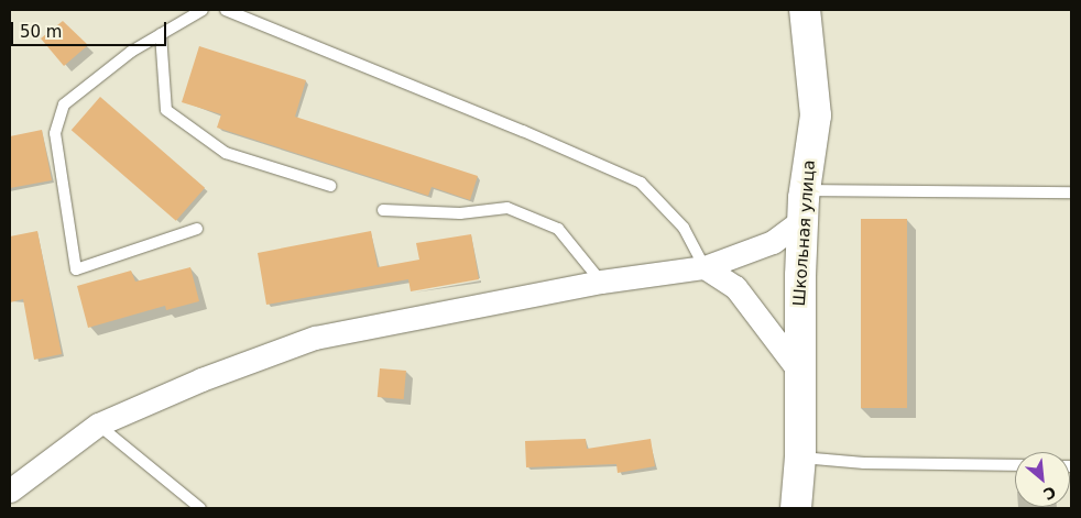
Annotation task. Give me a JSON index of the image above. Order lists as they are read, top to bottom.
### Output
{
  "streets": {
    "street": ["Школьная улица"]
  },
  "scale_bar": "50 m",
  "north": "bottom right"
}
